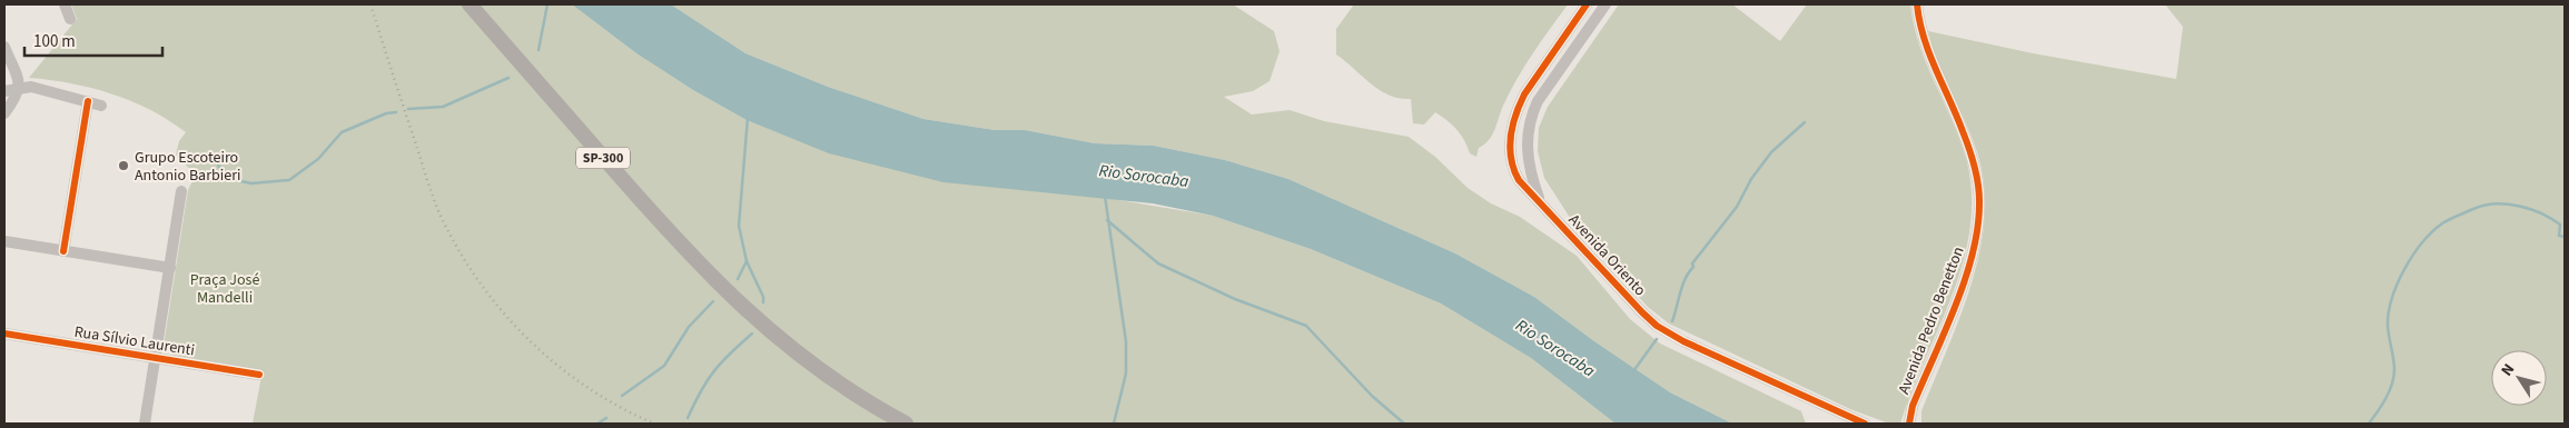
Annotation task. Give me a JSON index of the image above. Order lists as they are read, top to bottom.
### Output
{
  "streets": {
    "main road": ["SP-300"],
    "street": ["Avenida Oriento", "Avenida Pedro Benetton", "Rua Sílvio Laurenti"]
  },
  "water": ["Rio Sorocaba"],
  "parks": ["Praça José Mandelli"],
  "places": ["Grupo Escoteiro Antonio Barbieri"],
  "scale_bar": "100 m",
  "north": "top left"
}
